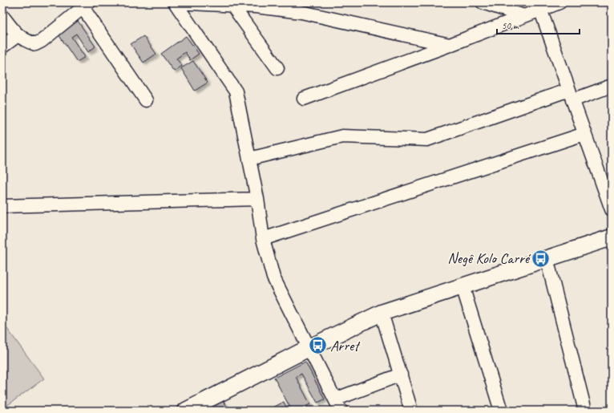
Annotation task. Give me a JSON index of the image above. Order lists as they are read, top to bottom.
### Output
{
  "places": {
    "bus stop": ["Negê Kolo Carré", "Arret"]
  },
  "scale_bar": "50 m"
}
